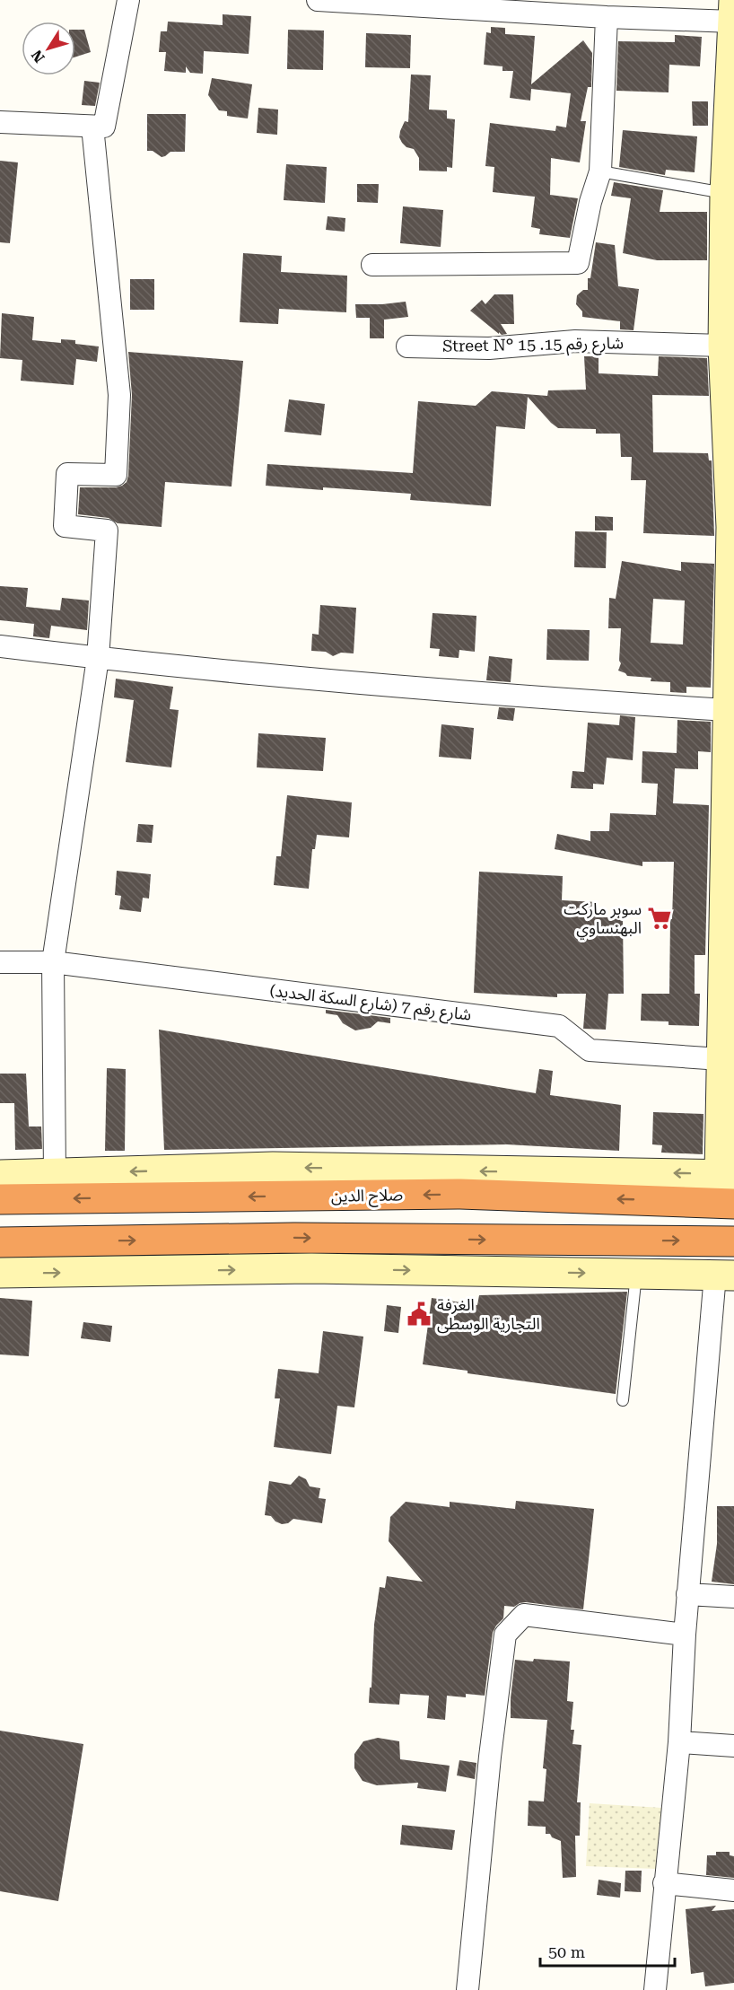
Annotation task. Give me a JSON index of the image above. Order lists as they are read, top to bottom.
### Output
{
  "streets": {
    "highway": ["صلاح الدين"],
    "street": ["Street N° 15 .شارع رقم 15", "شارع رقم 7 (شارع السكة الحديد)"]
  },
  "places": {
    "supermarket": ["سوبر ماركت البهنساوي"],
    "public building": ["الغرفة التجارية الوسطى"]
  },
  "scale_bar": "50 m",
  "north": "bottom left"
}
